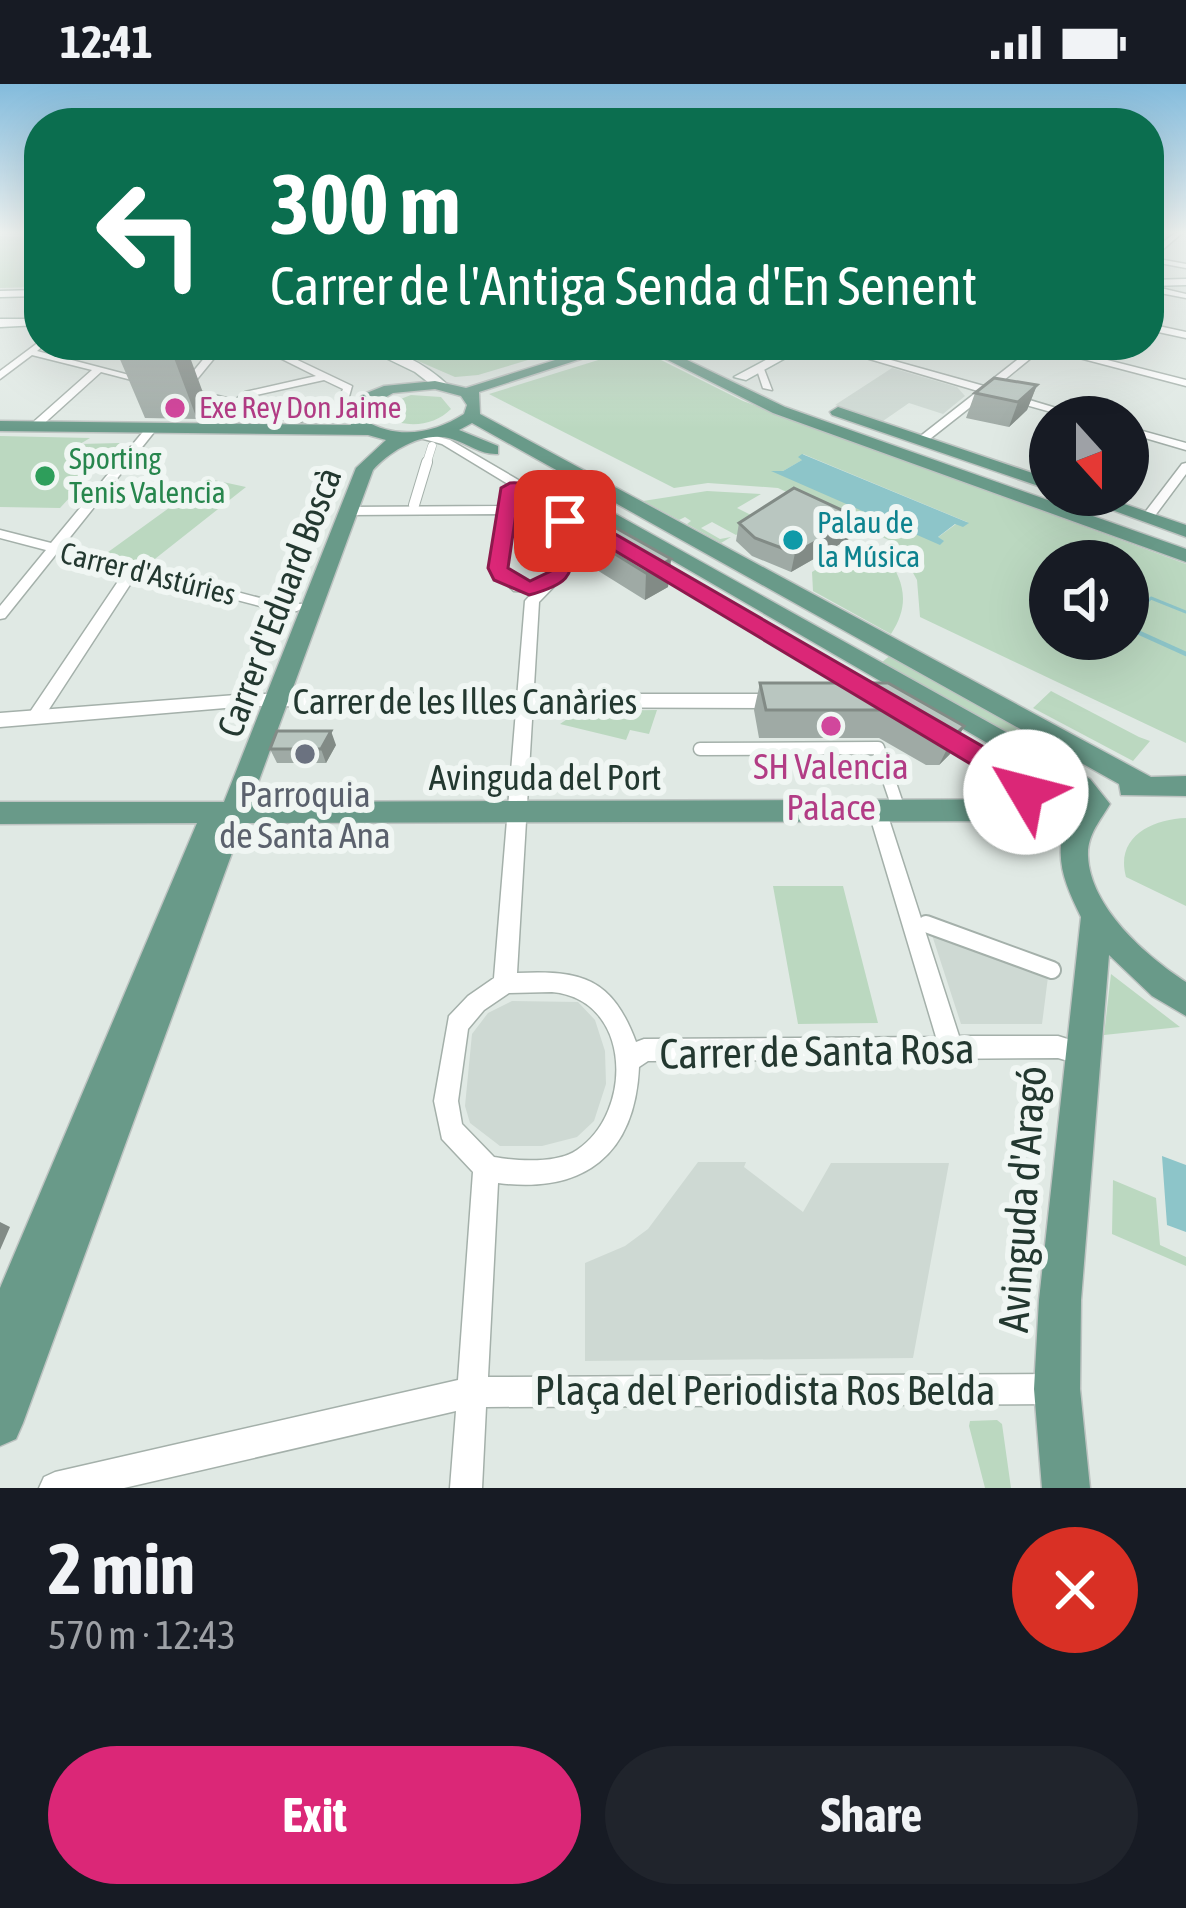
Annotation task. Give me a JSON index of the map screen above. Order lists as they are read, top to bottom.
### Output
{
  "streets": {
    "main road": ["Carrer d'Eduard Boscà", "Avinguda del Port", "Avinguda d'Aragó"],
    "street": [
      "Carrer d'Astúries",
      "Carrer de les Illes Canàries",
      "Carrer de Santa Rosa",
      "Plaça del Periodista Ros Belda"
    ]
  },
  "crossings": [
    ["Carrer d'Astúries", "Carrer d'Eduard Boscà"],
    ["Carrer d'Eduard Boscà", "Carrer de les Illes Canàries"],
    ["Carrer d'Eduard Boscà", "Avinguda del Port"],
    ["Carrer de Santa Rosa", "Avinguda d'Aragó"],
    ["Avinguda d'Aragó", "Plaça del Periodista Ros Belda"]
  ],
  "places": [
    "Exe Rey Don Jaime",
    "Sporting Tenis Valencia",
    "Palau de la Música",
    "SH Valencia Palace",
    "Parroquia de Santa Ana"
  ],
  "north": "bottom",
  "page": {
    "status": "12:41",
    "turn": ["300 m", "Carrer de l'Antiga Senda d'En Senent"],
    "heading": ["2 min", "570 m · 12:43"],
    "buttons": ["Exit", "Share"]
  }
}
